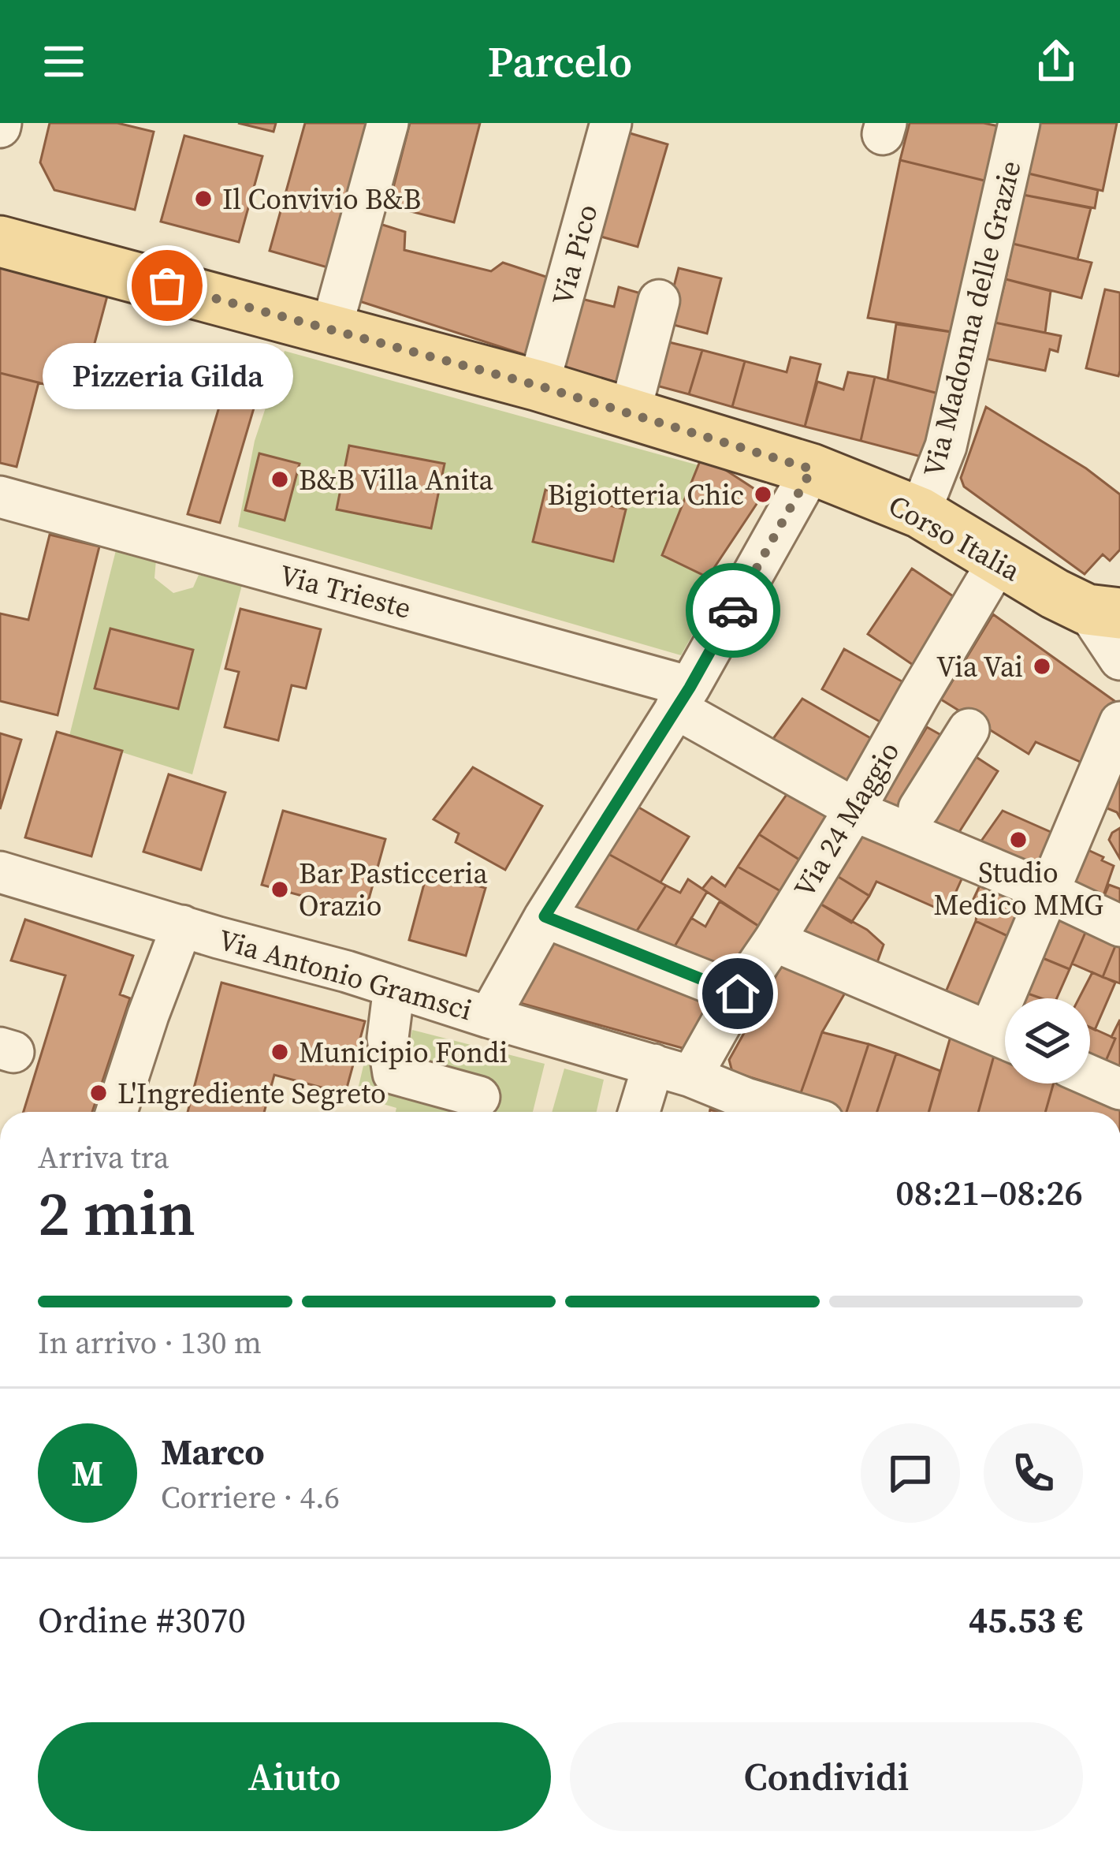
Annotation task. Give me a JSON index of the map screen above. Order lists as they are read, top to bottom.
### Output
{
  "streets": {
    "main road": ["Corso Italia"],
    "street": [
      "Via Pico",
      "Via Madonna delle Grazie",
      "Via Trieste",
      "Via 24 Maggio",
      "Via Antonio Gramsci"
    ]
  },
  "crossings": [
    ["Via Pico", "Corso Italia"],
    ["Via Madonna delle Grazie", "Corso Italia"],
    ["Corso Italia", "Via 24 Maggio"],
    ["Via Trieste", "Via 24 Maggio"],
    ["Via 24 Maggio", "Via Antonio Gramsci"]
  ],
  "places": [
    "Il Convivio B&B",
    "Pizzeria Gilda",
    "B&B Villa Anita",
    "Bigiotteria Chic",
    "Via Vai",
    "Studio Medico MMG",
    "Bar Pasticceria Orazio",
    "Municipio Fondi",
    "L'Ingrediente Segreto"
  ],
  "page": {
    "header": "Parcelo",
    "bubble": "Pizzeria Gilda",
    "heading": ["2 min", "Arriva tra", "08:21–08:26"],
    "panel": [
      "Marco",
      "Corriere · 4.6",
      "Ordine #3070",
      "45.53 €"
    ],
    "bar": "In arrivo · 130 m",
    "round": "M",
    "buttons": ["Aiuto", "Condividi"]
  }
}
